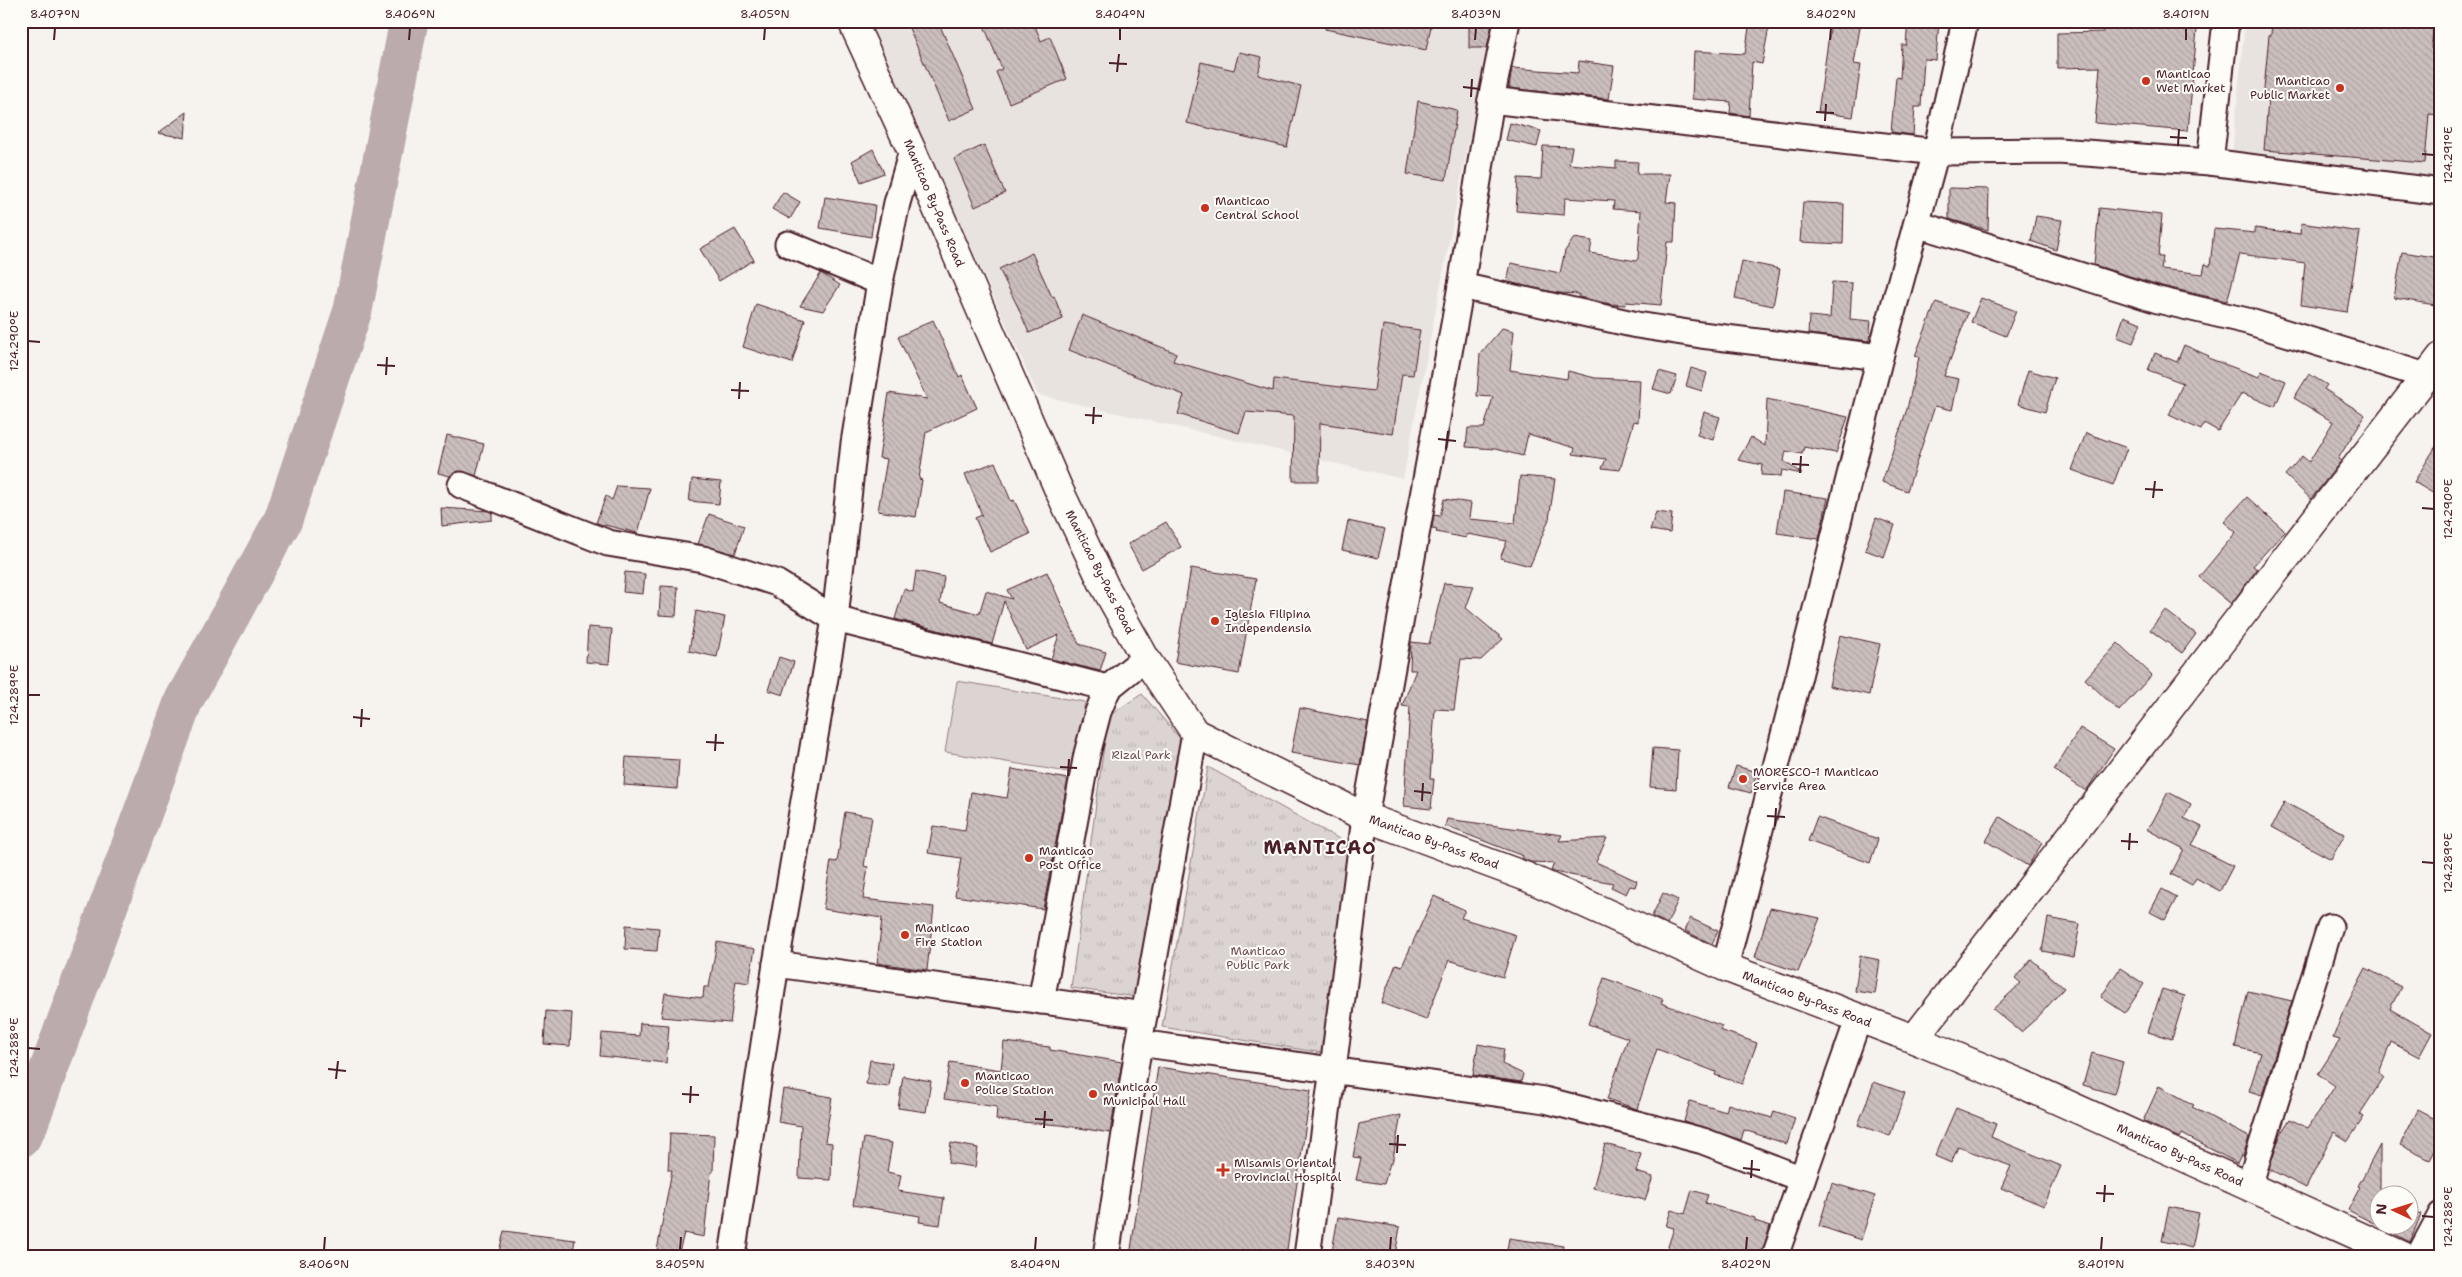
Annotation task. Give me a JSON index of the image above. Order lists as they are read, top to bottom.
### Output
{
  "streets": {
    "street": ["Manticao By-Pass Road"]
  },
  "districts": ["MANTICAO"],
  "parks": ["Rizal Park", "Manticao Public Park"],
  "places": {
    "other": [
      "Manticao Wet Market",
      "Manticao Public Market",
      "Manticao Central School",
      "Iglesia Filipina Independensia",
      "MORESCO-1 Manticao Service Area",
      "Manticao Post Office",
      "Manticao Fire Station",
      "Manticao Police Station",
      "Manticao Municipal Hall"
    ],
    "health": ["Misamis Oriental Provincial Hospital"]
  },
  "north": "left",
  "coordinates": [
    "8.407°N",
    "8.406°N",
    "8.405°N",
    "8.404°N",
    "8.403°N",
    "8.402°N",
    "8.401°N",
    "124.291°E",
    "124.290°E",
    "124.289°E",
    "124.288°E"
  ]
}
